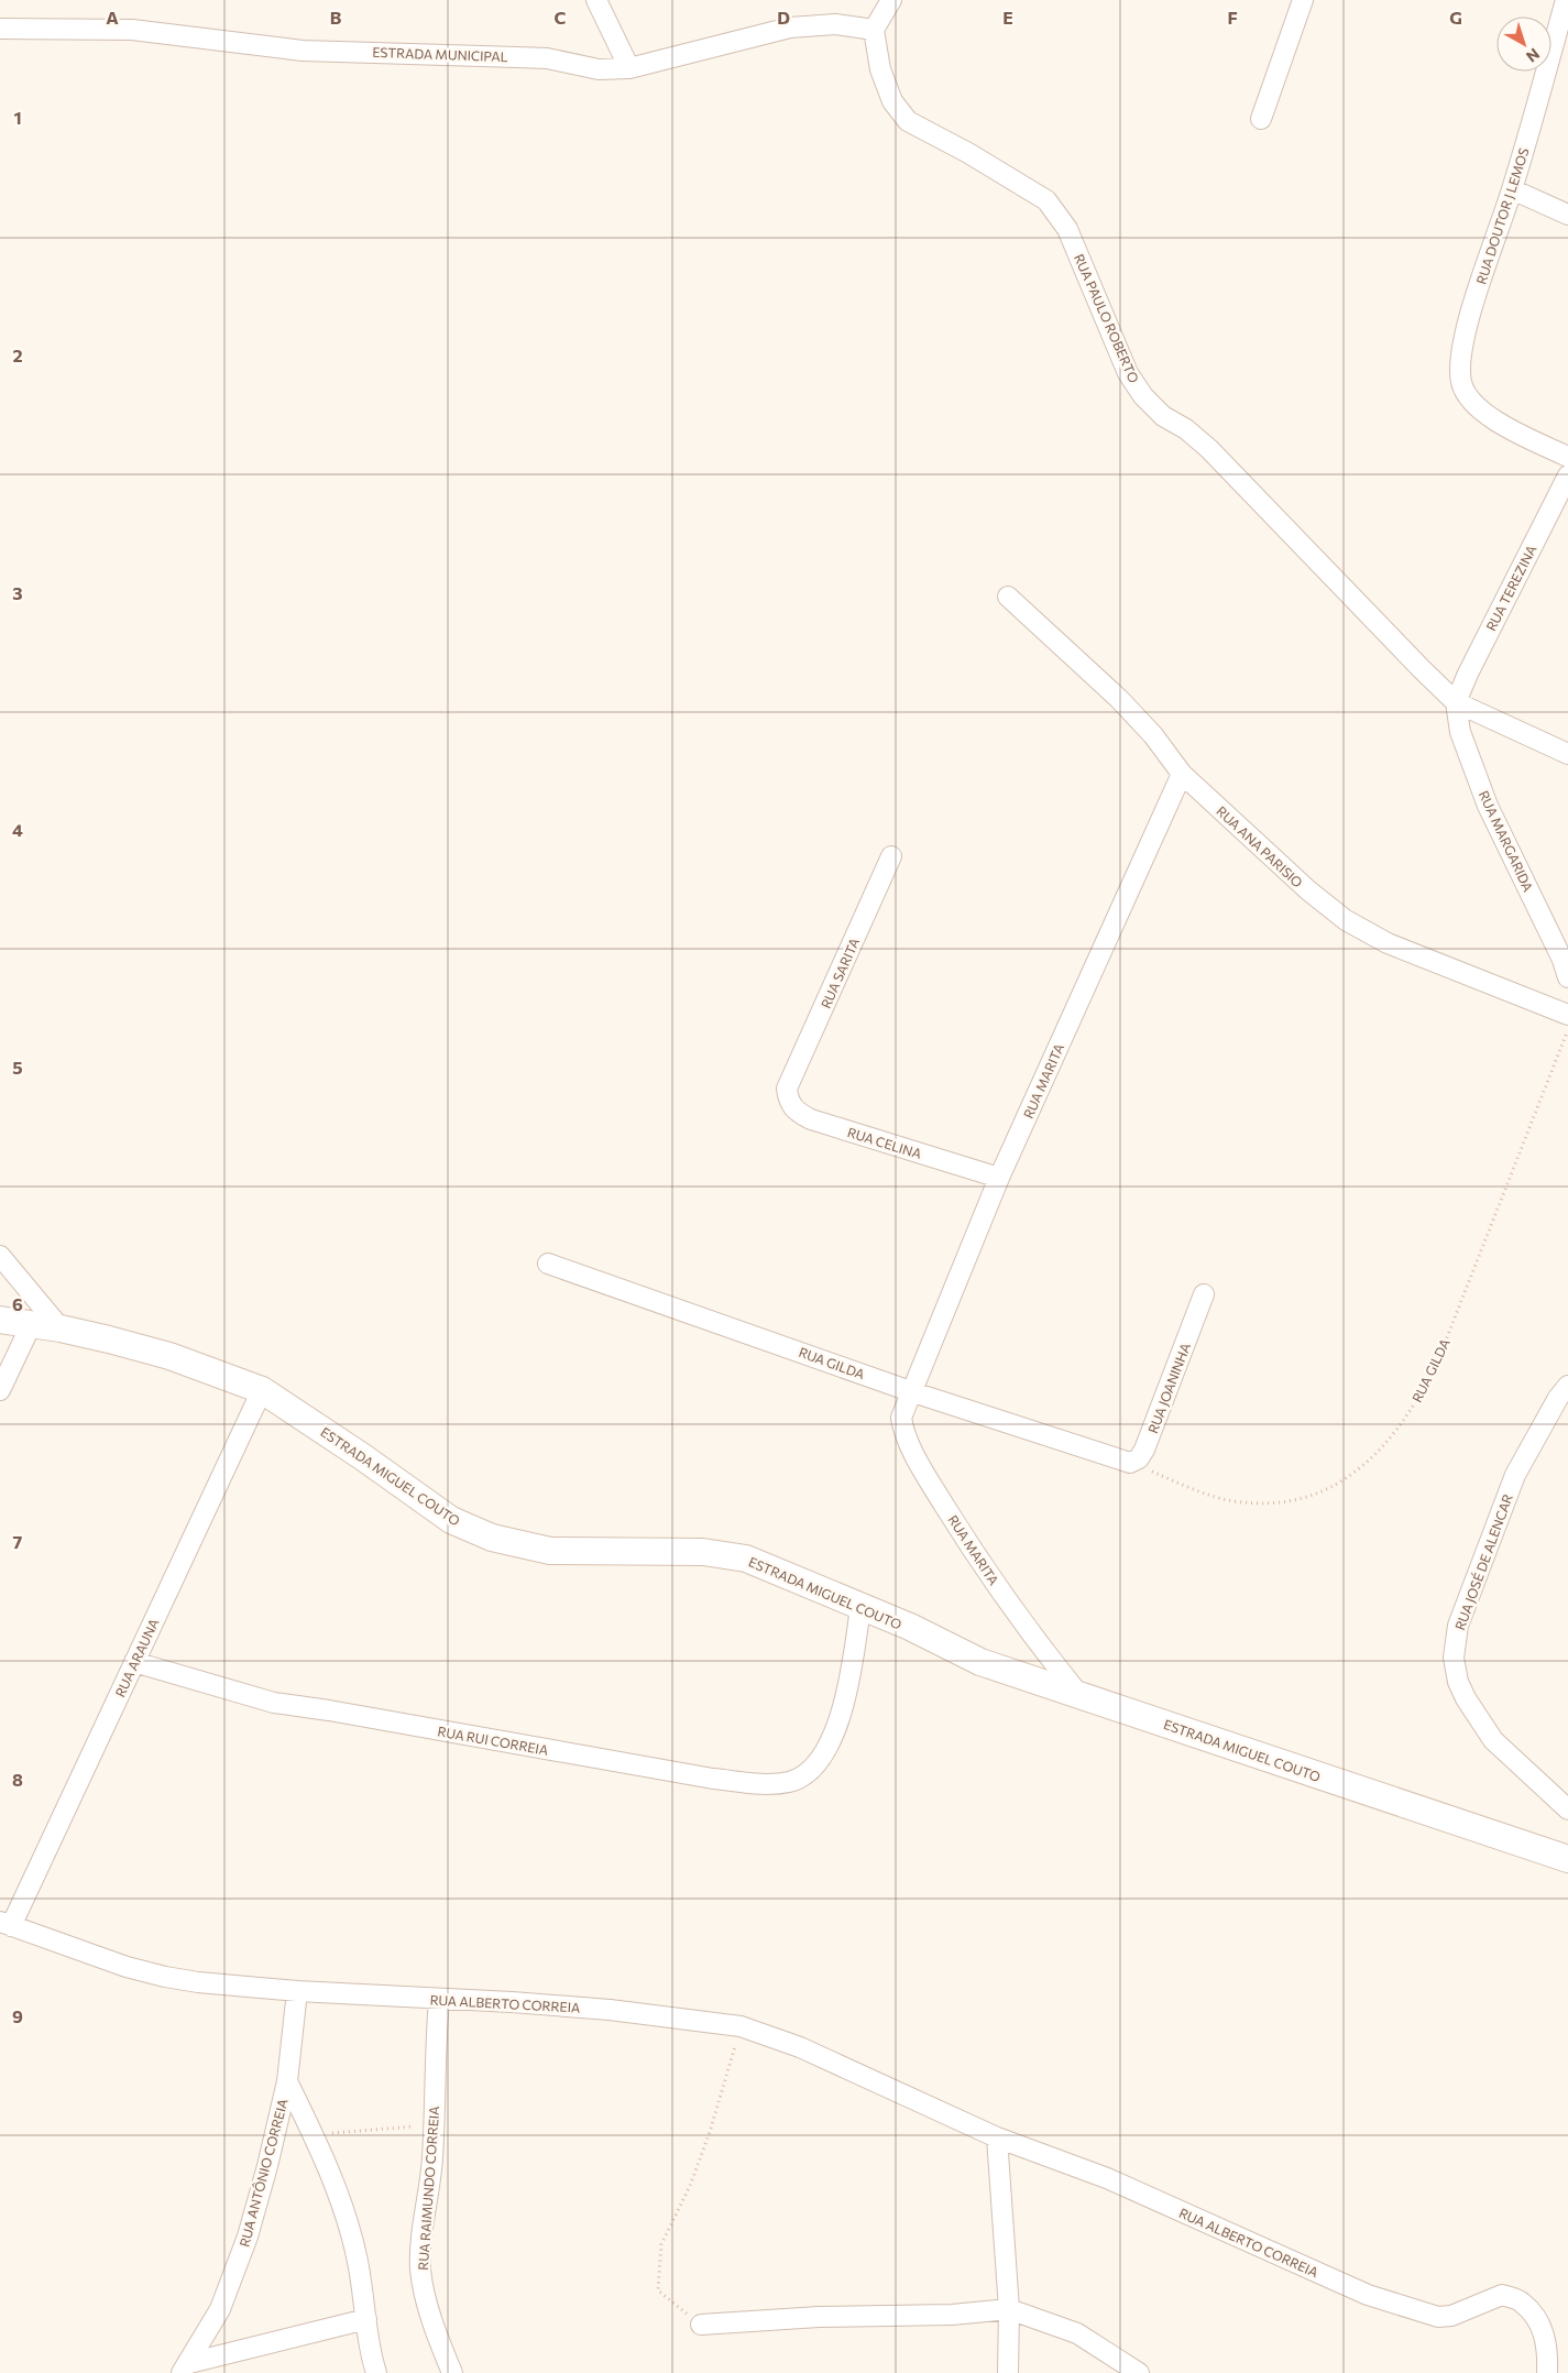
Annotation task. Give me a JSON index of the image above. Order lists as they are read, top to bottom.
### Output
{
  "streets": {
    "street": [
      "ESTRADA MUNICIPAL",
      "RUA DOUTOR J LEMOS",
      "RUA PAULO ROBERTO",
      "RUA TEREZINA",
      "RUA MARGARIDA",
      "RUA ANA PARISIO",
      "RUA SARITA",
      "RUA MARITA",
      "RUA CELINA",
      "RUA GILDA",
      "RUA JOANINHA",
      "ESTRADA MIGUEL COUTO",
      "RUA JOSÉ DE ALENCAR",
      "RUA ARAUNA",
      "RUA RUI CORREIA",
      "RUA ALBERTO CORREIA",
      "RUA ANTÔNIO CORREIA",
      "RUA RAIMUNDO CORREIA"
    ]
  },
  "crossings": [
    ["ESTRADA MUNICIPAL", "RUA PAULO ROBERTO"],
    ["RUA PAULO ROBERTO", "RUA TEREZINA"],
    ["RUA PAULO ROBERTO", "RUA MARGARIDA"],
    ["RUA TEREZINA", "RUA MARGARIDA"],
    ["RUA ANA PARISIO", "RUA MARITA"],
    ["RUA SARITA", "RUA CELINA"],
    ["RUA MARITA", "RUA CELINA"],
    ["RUA MARITA", "RUA GILDA"],
    ["RUA MARITA", "ESTRADA MIGUEL COUTO"],
    ["RUA GILDA", "RUA JOANINHA"],
    ["ESTRADA MIGUEL COUTO", "RUA ARAUNA"],
    ["ESTRADA MIGUEL COUTO", "RUA RUI CORREIA"],
    ["RUA ARAUNA", "RUA RUI CORREIA"],
    ["RUA ARAUNA", "RUA ALBERTO CORREIA"],
    ["RUA ALBERTO CORREIA", "RUA ANTÔNIO CORREIA"],
    ["RUA ALBERTO CORREIA", "RUA RAIMUNDO CORREIA"]
  ],
  "north": "bottom right",
  "grid": {
    "columns": [
      "A",
      "B",
      "C",
      "D",
      "E",
      "F",
      "G"
    ],
    "rows": [
      "1",
      "2",
      "3",
      "4",
      "5",
      "6",
      "7",
      "8",
      "9"
    ]
  }
}
